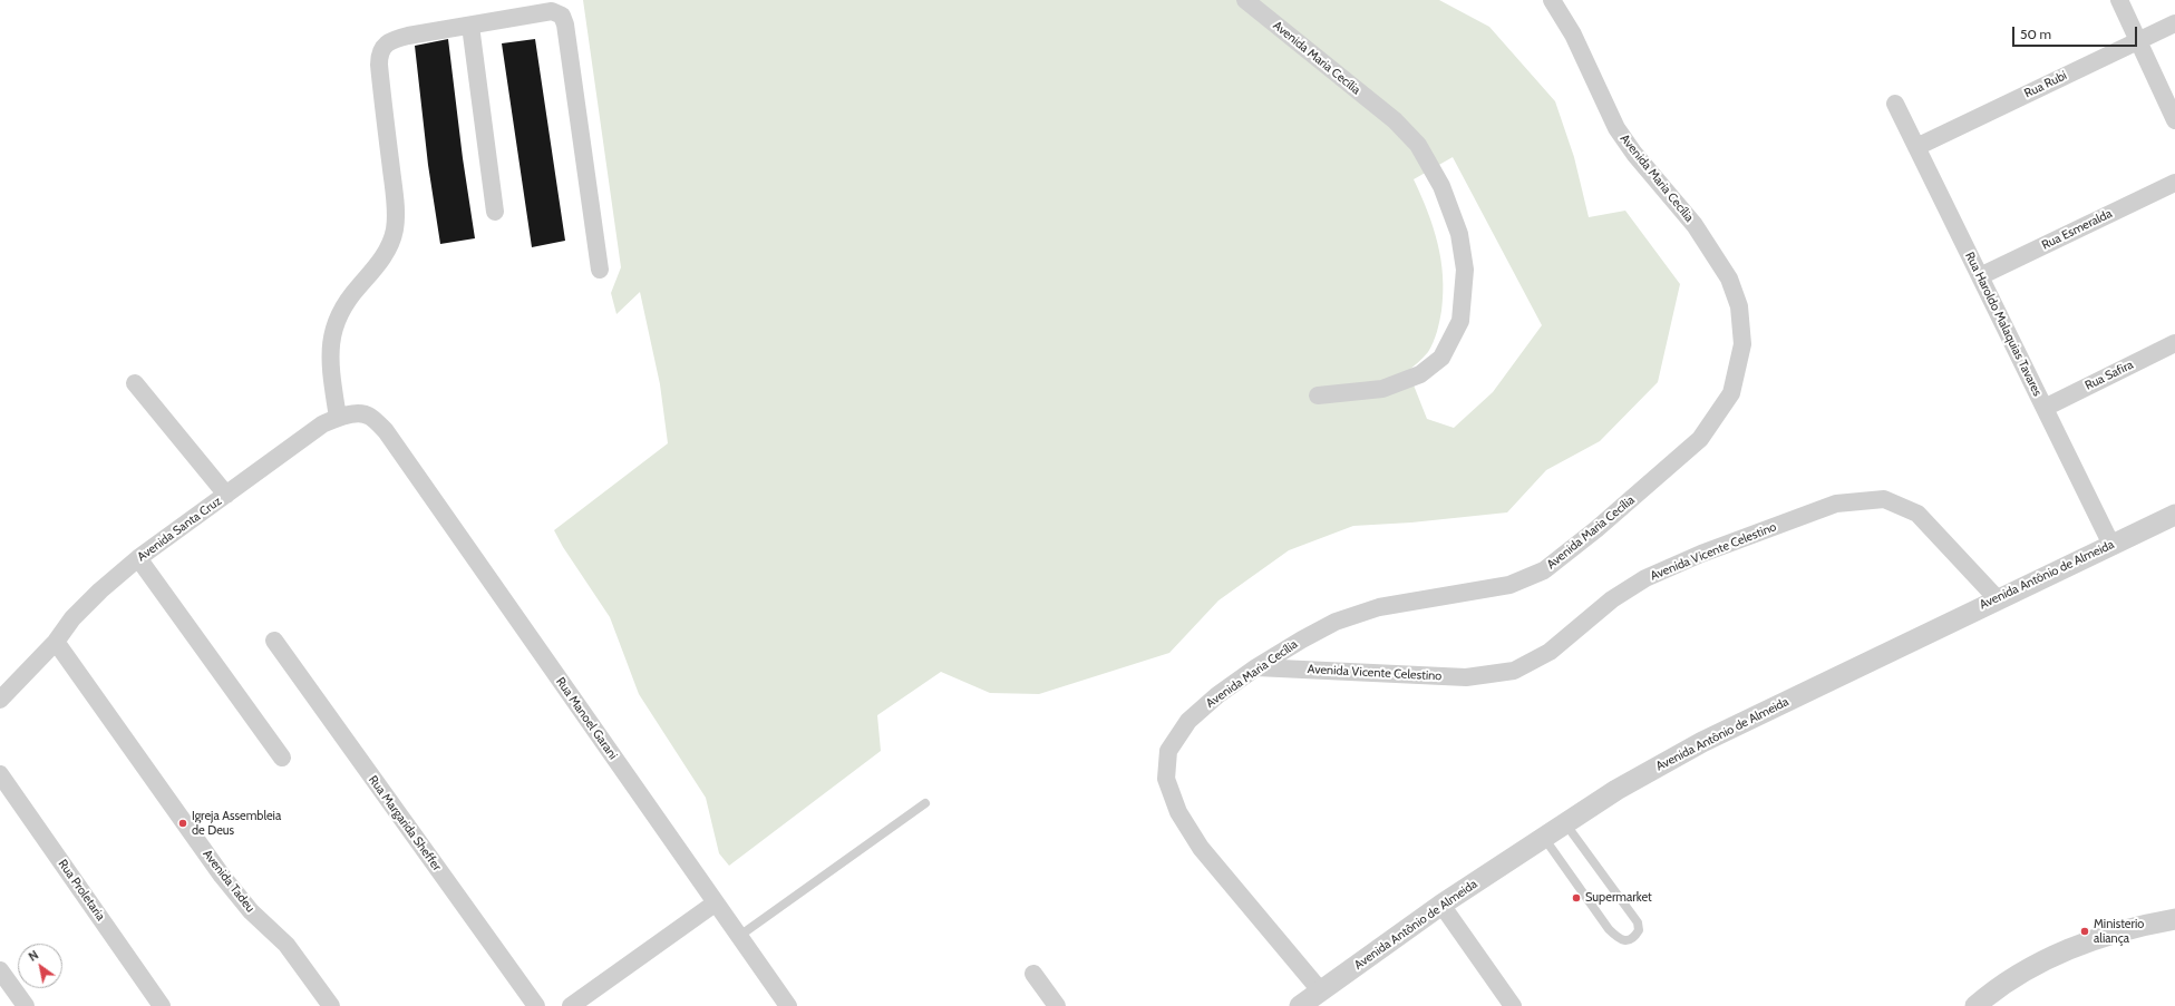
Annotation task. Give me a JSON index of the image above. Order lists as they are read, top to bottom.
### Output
{
  "streets": {
    "street": [
      "Avenida Maria Cecília",
      "Rua Rubi",
      "Rua Esmeralda",
      "Rua Haroldo Malaquias Tavares",
      "Rua Safira",
      "Avenida Santa Cruz",
      "Avenida Vicente Celestino",
      "Avenida Antônio de Almeida",
      "Rua Manoel Garani",
      "Rua Margarida Sheffer",
      "Avenida Tadeu",
      "Rua Proletaria"
    ]
  },
  "crossings": [
    ["Avenida Maria Cecília", "Avenida Vicente Celestino"],
    ["Avenida Maria Cecília", "Avenida Antônio de Almeida"],
    ["Rua Rubi", "Rua Haroldo Malaquias Tavares"],
    ["Rua Esmeralda", "Rua Haroldo Malaquias Tavares"],
    ["Rua Haroldo Malaquias Tavares", "Rua Safira"],
    ["Rua Haroldo Malaquias Tavares", "Avenida Antônio de Almeida"],
    ["Avenida Santa Cruz", "Rua Manoel Garani"],
    ["Avenida Santa Cruz", "Avenida Tadeu"],
    ["Avenida Vicente Celestino", "Avenida Antônio de Almeida"]
  ],
  "places": ["Igreja Assembleia de Deus", "Supermarket", "Ministerio aliança"],
  "scale_bar": "50 m",
  "north": "top left"
}
